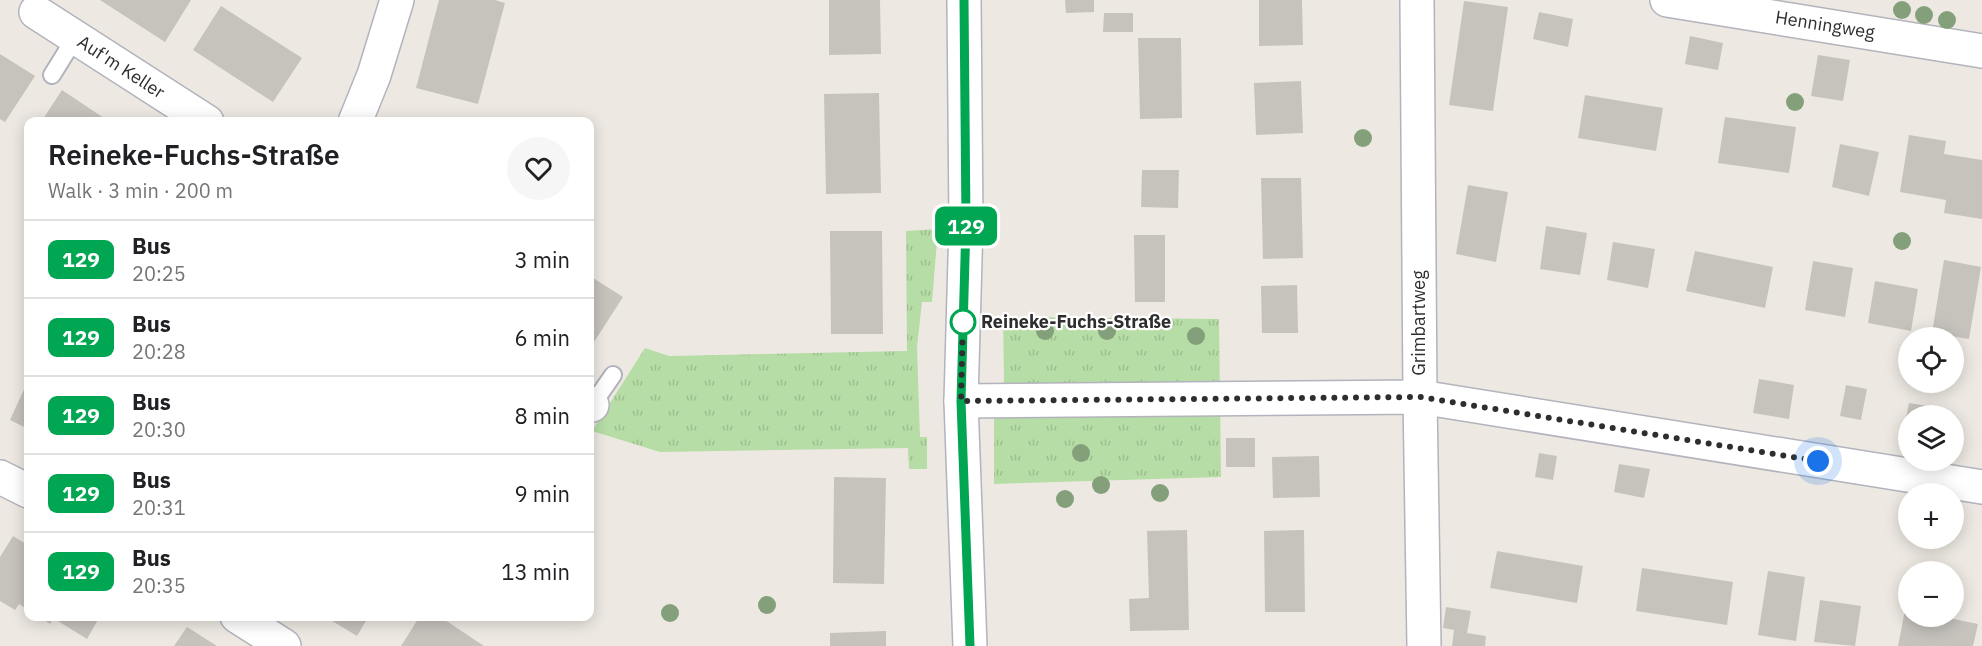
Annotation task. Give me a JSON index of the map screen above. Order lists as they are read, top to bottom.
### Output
{
  "streets": {
    "street": ["Henningweg", "Auf'm Keller", "Grimbartweg"]
  },
  "places": ["Reineke-Fuchs-Straße"],
  "lines": ["bus line 129"],
  "page": {
    "on_map": "129",
    "heading": ["Reineke-Fuchs-Straße", "Walk · 3 min · 200 m"],
    "list": [
      {
        "mark": "129",
        "name": "Bus",
        "note": "20:25",
        "value": "3 min"
      },
      {
        "mark": "129",
        "name": "Bus",
        "note": "20:28",
        "value": "6 min"
      },
      {
        "mark": "129",
        "name": "Bus",
        "note": "20:30",
        "value": "8 min"
      },
      {
        "mark": "129",
        "name": "Bus",
        "note": "20:31",
        "value": "9 min"
      },
      {
        "mark": "129",
        "name": "Bus",
        "note": "20:35",
        "value": "13 min"
      }
    ],
    "map_buttons": ["+", "−"]
  }
}
